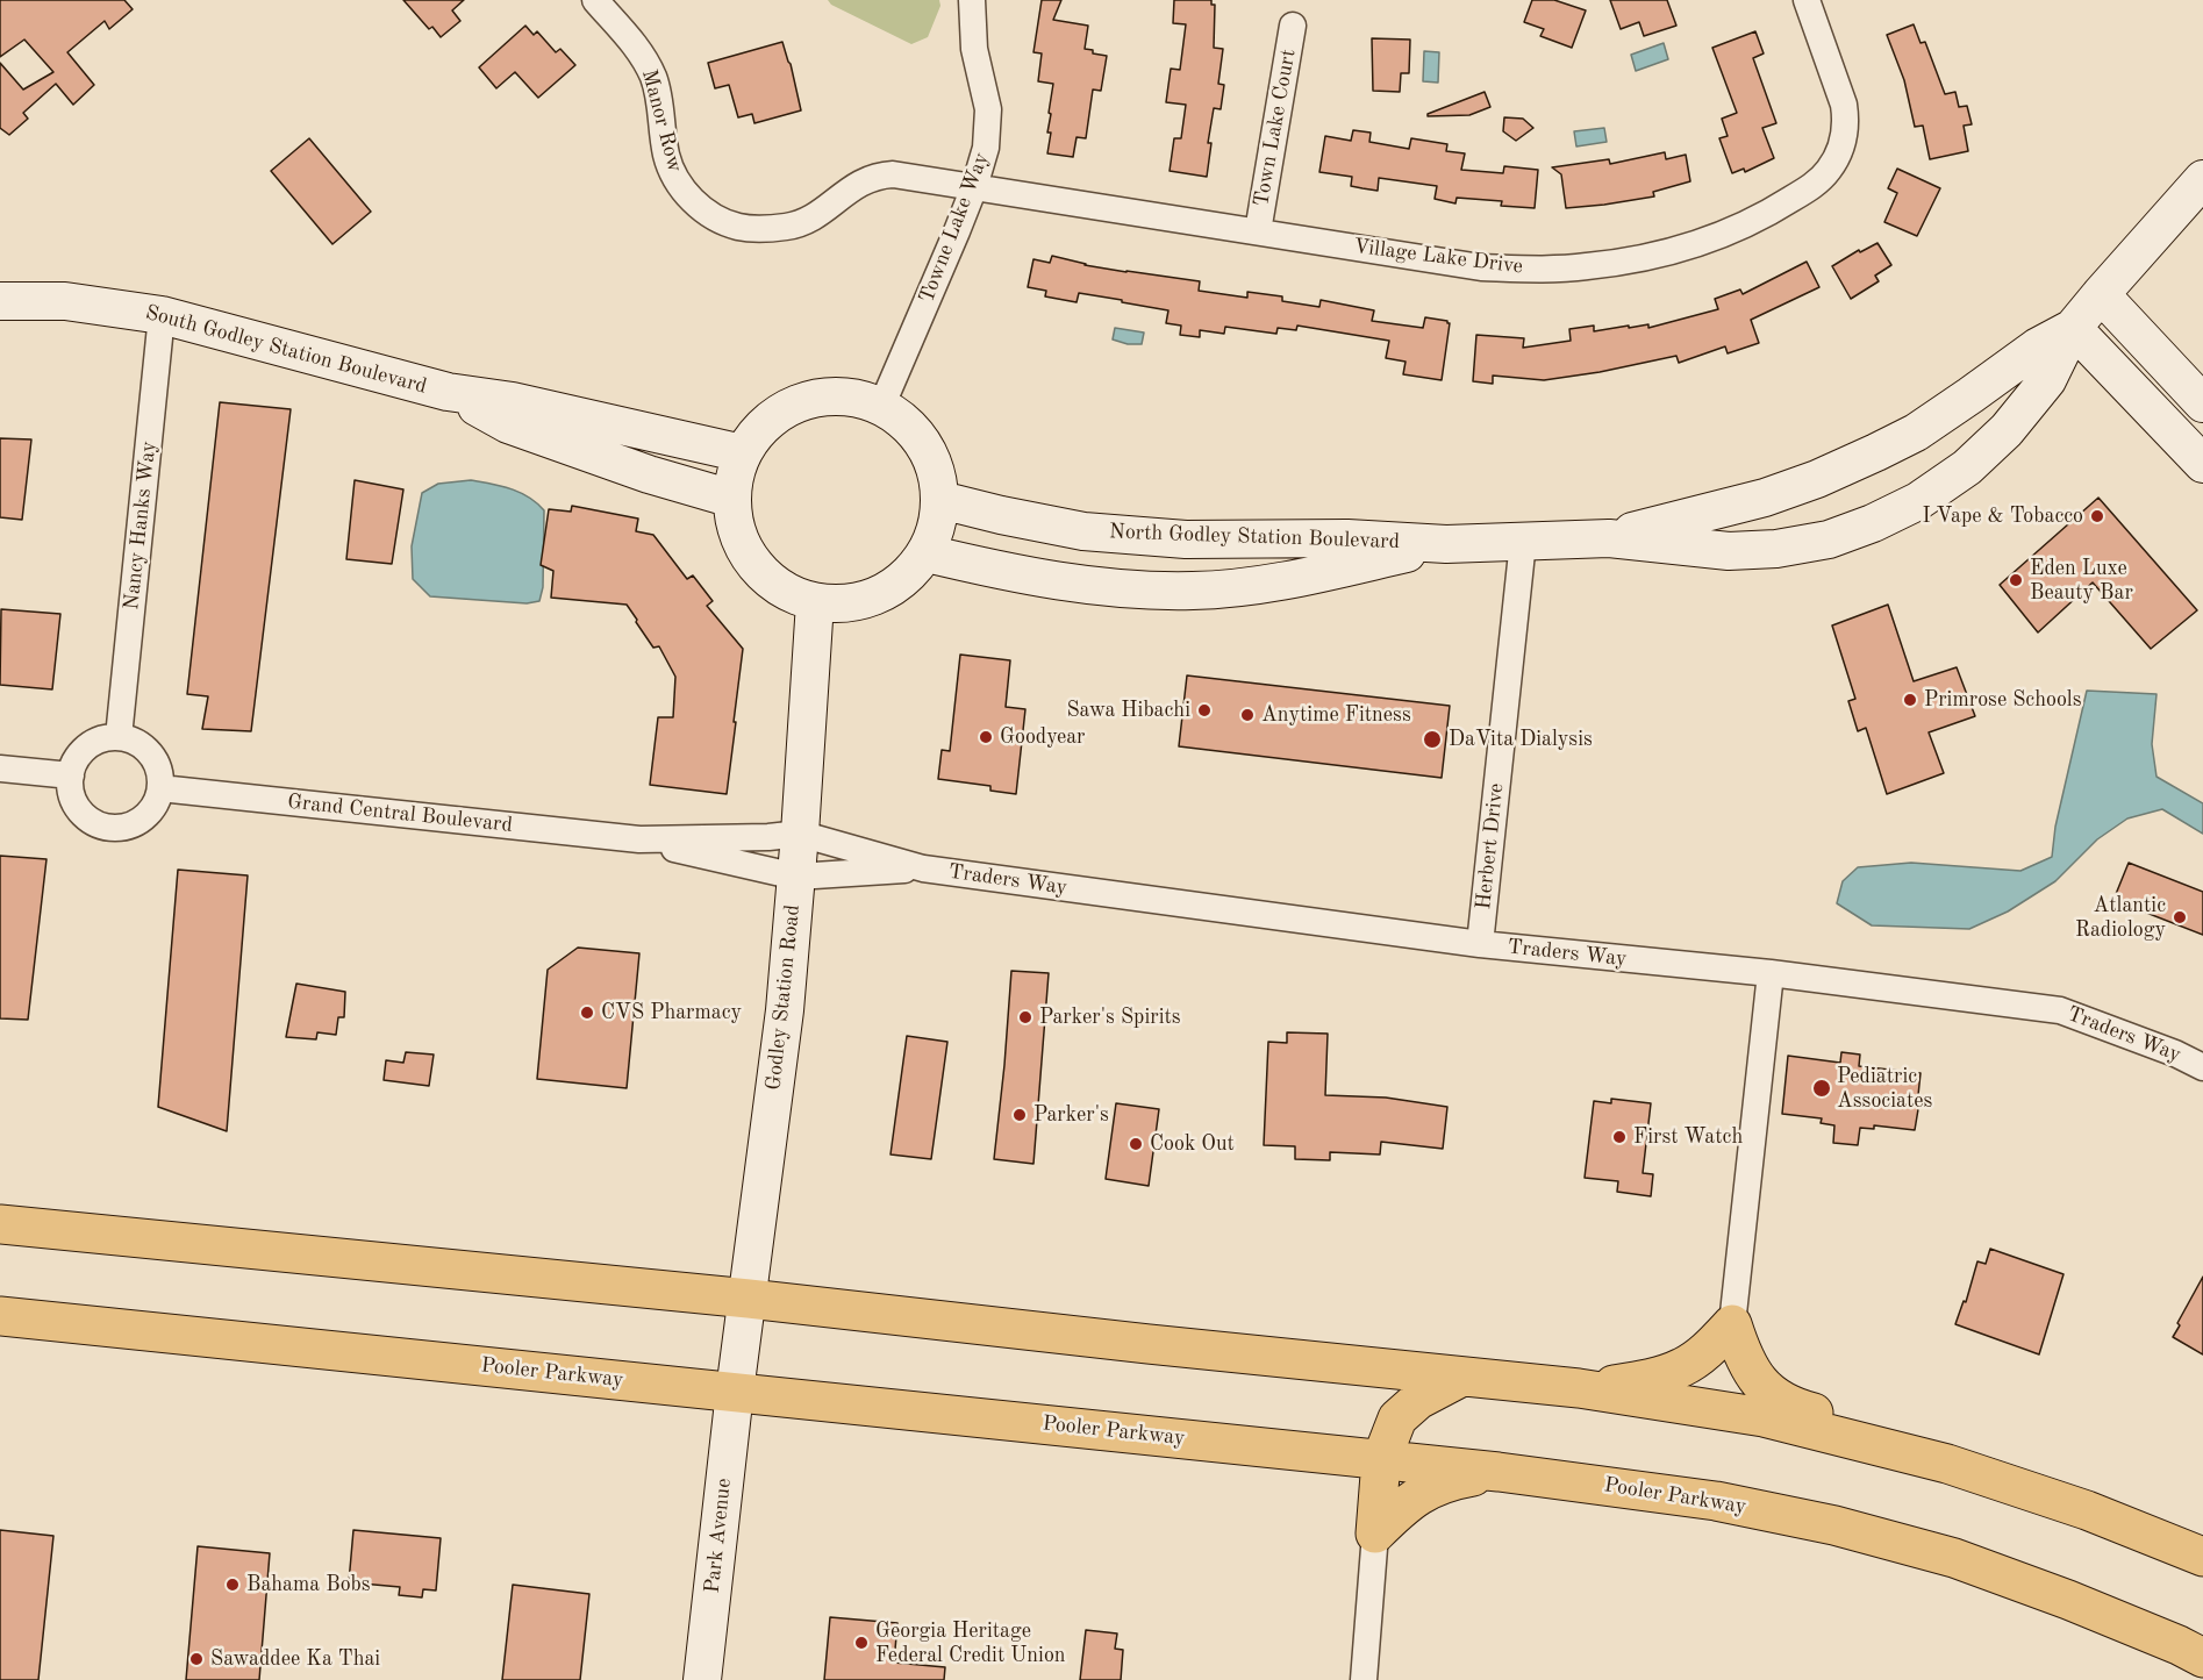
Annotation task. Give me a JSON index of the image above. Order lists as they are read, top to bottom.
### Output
{
  "streets": {
    "main road": ["Pooler Parkway"],
    "street": [
      "Manor Row",
      "Town Lake Court",
      "Towne Lake Way",
      "Village Lake Drive",
      "South Godley Station Boulevard",
      "Nancy Hanks Way",
      "North Godley Station Boulevard",
      "Grand Central Boulevard",
      "Herbert Drive",
      "Traders Way",
      "Godley Station Road",
      "Park Avenue"
    ]
  },
  "crossings": [
    ["Manor Row", "Towne Lake Way"],
    ["Manor Row", "Village Lake Drive"],
    ["Town Lake Court", "Village Lake Drive"],
    ["Towne Lake Way", "Village Lake Drive"],
    ["Towne Lake Way", "South Godley Station Boulevard"],
    ["Towne Lake Way", "North Godley Station Boulevard"],
    ["Towne Lake Way", "Godley Station Road"],
    ["South Godley Station Boulevard", "Nancy Hanks Way"],
    ["South Godley Station Boulevard", "North Godley Station Boulevard"],
    ["South Godley Station Boulevard", "Godley Station Road"],
    ["Nancy Hanks Way", "Grand Central Boulevard"],
    ["North Godley Station Boulevard", "Herbert Drive"],
    ["North Godley Station Boulevard", "Godley Station Road"],
    ["Grand Central Boulevard", "Traders Way"],
    ["Grand Central Boulevard", "Godley Station Road"],
    ["Herbert Drive", "Traders Way"],
    ["Traders Way", "Godley Station Road"],
    ["Godley Station Road", "Pooler Parkway"],
    ["Godley Station Road", "Park Avenue"],
    ["Pooler Parkway", "Park Avenue"]
  ],
  "places": [
    "I Vape & Tobacco",
    "Eden Luxe Beauty Bar",
    "Primrose Schools",
    "Sawa Hibachi",
    "Anytime Fitness",
    "Goodyear",
    "DaVita Dialysis",
    "Atlantic Radiology",
    "CVS Pharmacy",
    "Parker's Spirits",
    "Pediatric Associates",
    "Parker's",
    "First Watch",
    "Cook Out",
    "Bahama Bobs",
    "Georgia Heritage Federal Credit Union",
    "Sawaddee Ka Thai"
  ]
}
